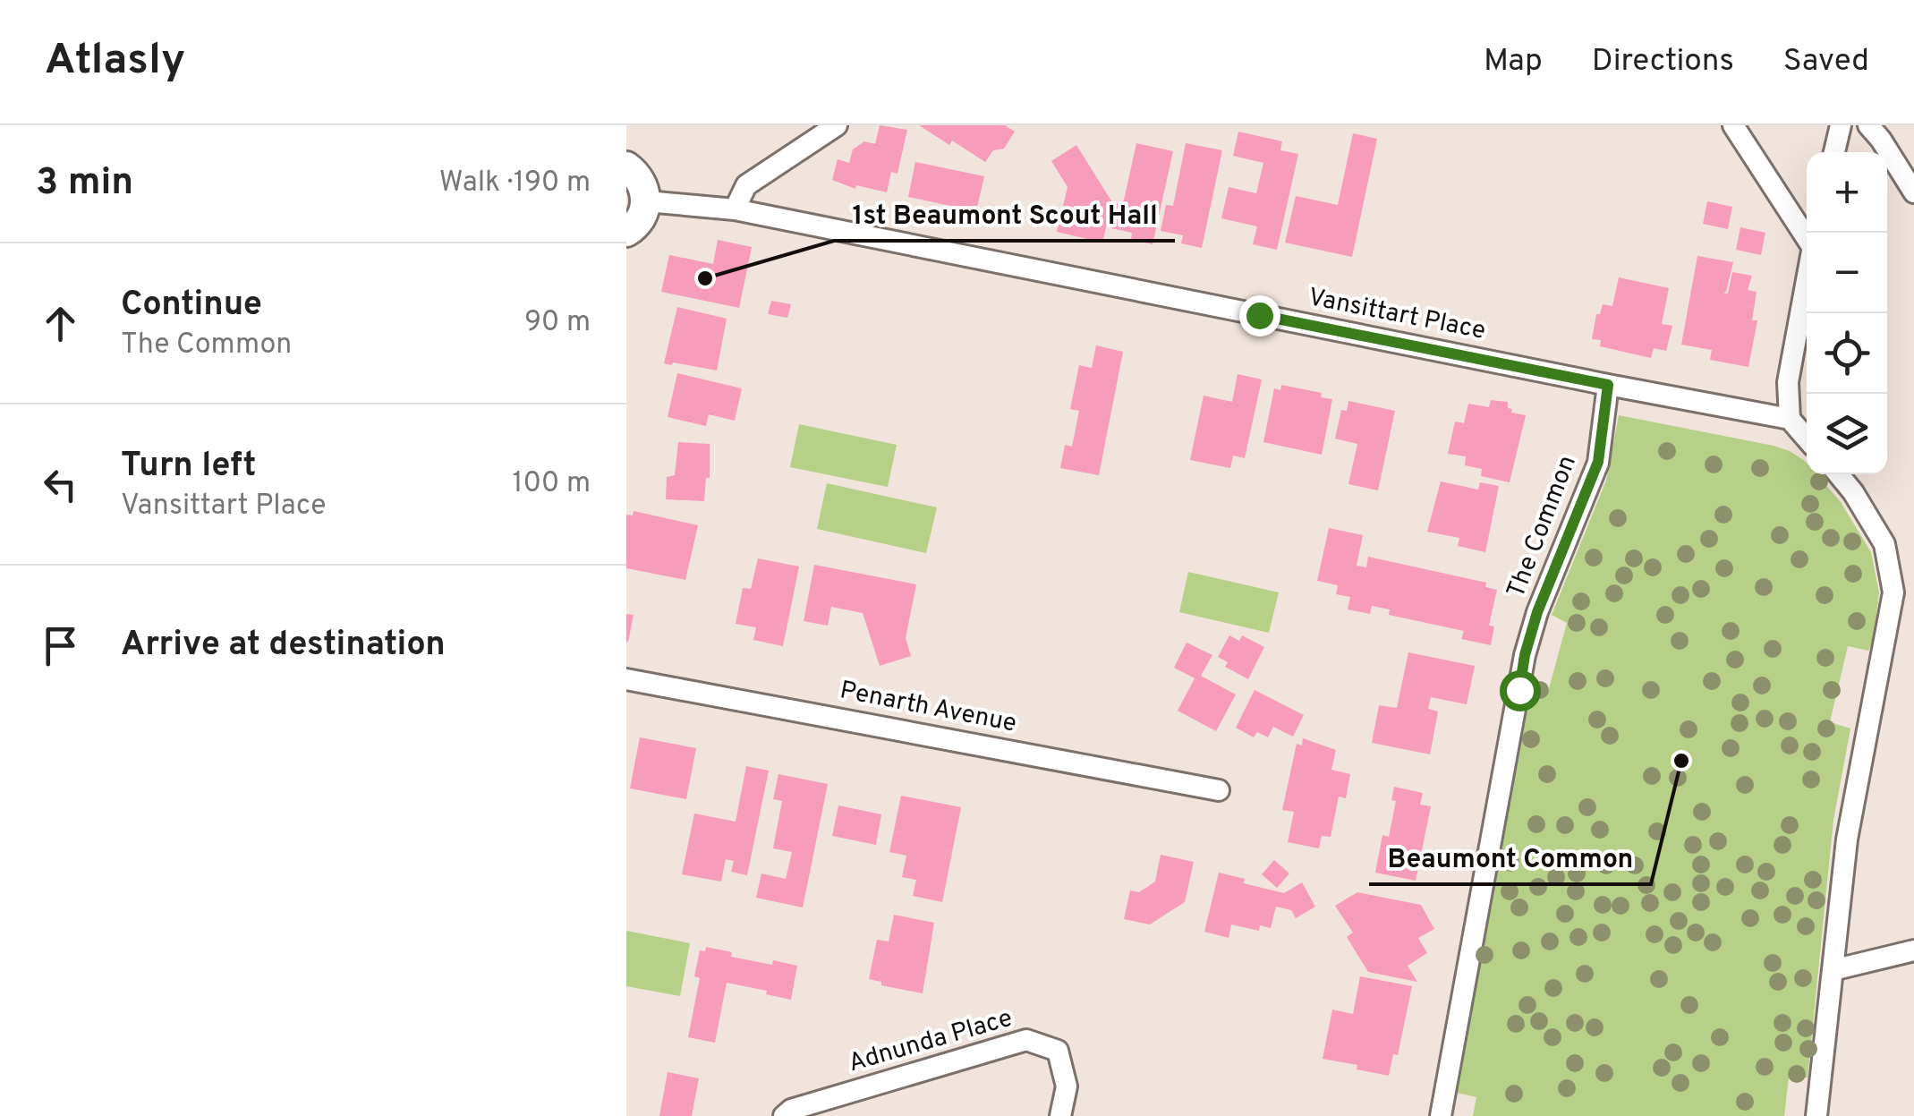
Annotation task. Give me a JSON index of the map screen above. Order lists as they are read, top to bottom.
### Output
{
  "streets": {
    "street": [
      "Vansittart Place",
      "The Common",
      "Penarth Avenue",
      "Adnunda Place"
    ]
  },
  "crossings": [
    ["Vansittart Place", "The Common"]
  ],
  "places": ["1st Beaumont Scout Hall", "Beaumont Common"],
  "page": {
    "header": "Atlasly",
    "nav": ["Map", "Directions", "Saved"],
    "heading": ["3 min", "Walk · 190 m"],
    "map_buttons": ["+", "−"],
    "list": [
      ["Continue", "The Common", "90 m"],
      ["Turn left", "Vansittart Place", "100 m"],
      "Arrive at destination"
    ]
  }
}
